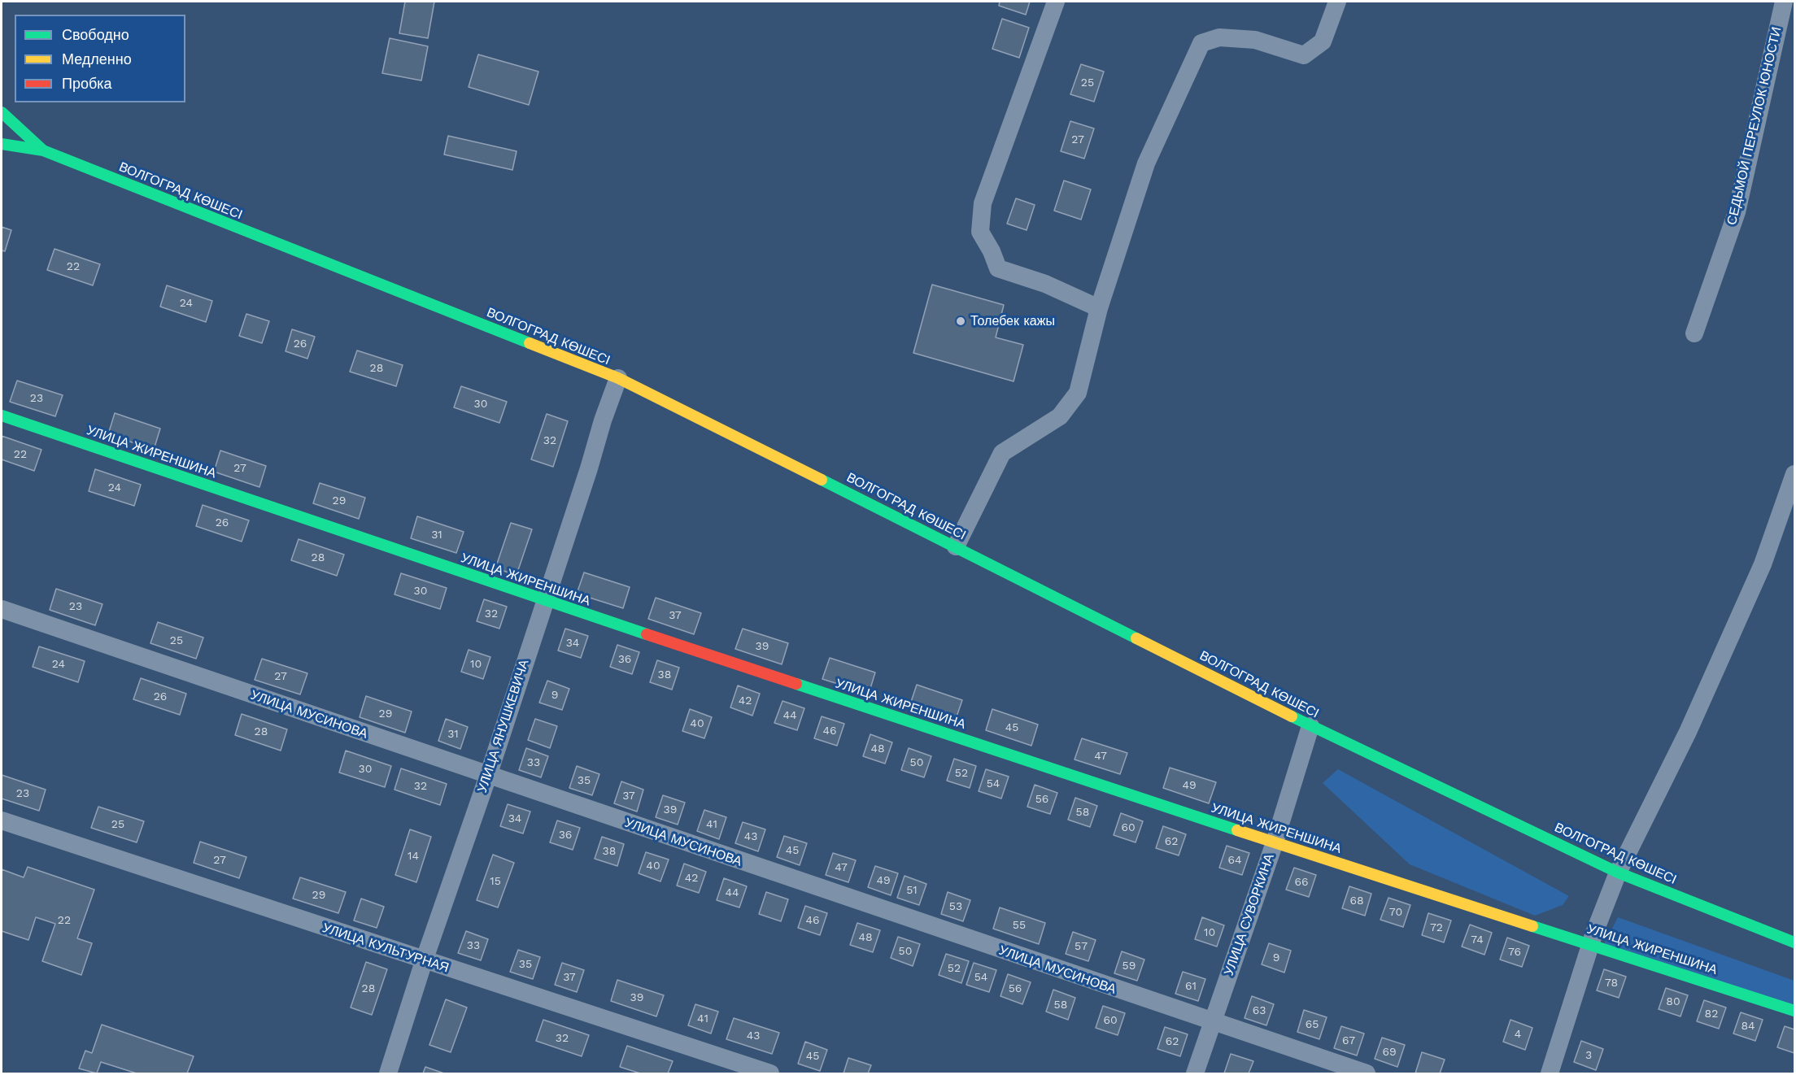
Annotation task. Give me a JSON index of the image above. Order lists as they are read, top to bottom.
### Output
{
  "streets": {
    "main road": ["ВОЛГОГРАД КӨШЕСІ", "УЛИЦА ЖИРЕНШИНА"],
    "street": [
      "СЕДЬМОЙ ПЕРЕУЛОК ЮНОСТИ",
      "УЛИЦА МУСИНОВА",
      "УЛИЦА ЯНУШКЕВИЧА",
      "УЛИЦА СУВОРКИНА",
      "УЛИЦА КУЛЬТУРНАЯ"
    ]
  },
  "crossings": [
    ["ВОЛГОГРАД КӨШЕСІ", "УЛИЦА ЯНУШКЕВИЧА"],
    ["ВОЛГОГРАД КӨШЕСІ", "УЛИЦА СУВОРКИНА"],
    ["УЛИЦА ЖИРЕНШИНА", "УЛИЦА ЯНУШКЕВИЧА"],
    ["УЛИЦА ЖИРЕНШИНА", "УЛИЦА СУВОРКИНА"],
    ["УЛИЦА МУСИНОВА", "УЛИЦА ЯНУШКЕВИЧА"],
    ["УЛИЦА МУСИНОВА", "УЛИЦА СУВОРКИНА"],
    ["УЛИЦА ЯНУШКЕВИЧА", "УЛИЦА КУЛЬТУРНАЯ"]
  ],
  "places": ["Толебек кажы"],
  "house_numbers": [
    "25",
    "27",
    "22",
    "24",
    "26",
    "28",
    "23",
    "30",
    "32",
    "22",
    "27",
    "24",
    "29",
    "26",
    "31",
    "28",
    "30",
    "23",
    "32",
    "37",
    "25",
    "34",
    "39",
    "36",
    "24",
    "10",
    "38",
    "27",
    "9",
    "26",
    "42",
    "29",
    "44",
    "40",
    "45",
    "46",
    "28",
    "31",
    "48",
    "47",
    "33",
    "50",
    "30",
    "52",
    "35",
    "54",
    "49",
    "32",
    "23",
    "37",
    "56",
    "39",
    "58",
    "34",
    "25",
    "41",
    "60",
    "36",
    "43",
    "62",
    "45",
    "38",
    "14",
    "27",
    "64",
    "40",
    "47",
    "42",
    "49",
    "15",
    "66",
    "51",
    "44",
    "29",
    "68",
    "53",
    "70",
    "22",
    "46",
    "55",
    "72",
    "10",
    "48",
    "74",
    "33",
    "57",
    "50",
    "76",
    "9",
    "35",
    "59",
    "52",
    "37",
    "54",
    "78",
    "61",
    "28",
    "56",
    "39",
    "80",
    "58",
    "63",
    "82",
    "41",
    "60",
    "65",
    "84",
    "4",
    "43",
    "32",
    "67",
    "62",
    "69",
    "3",
    "45"
  ],
  "legend": ["Свободно", "Медленно", "Пробка"]
}
